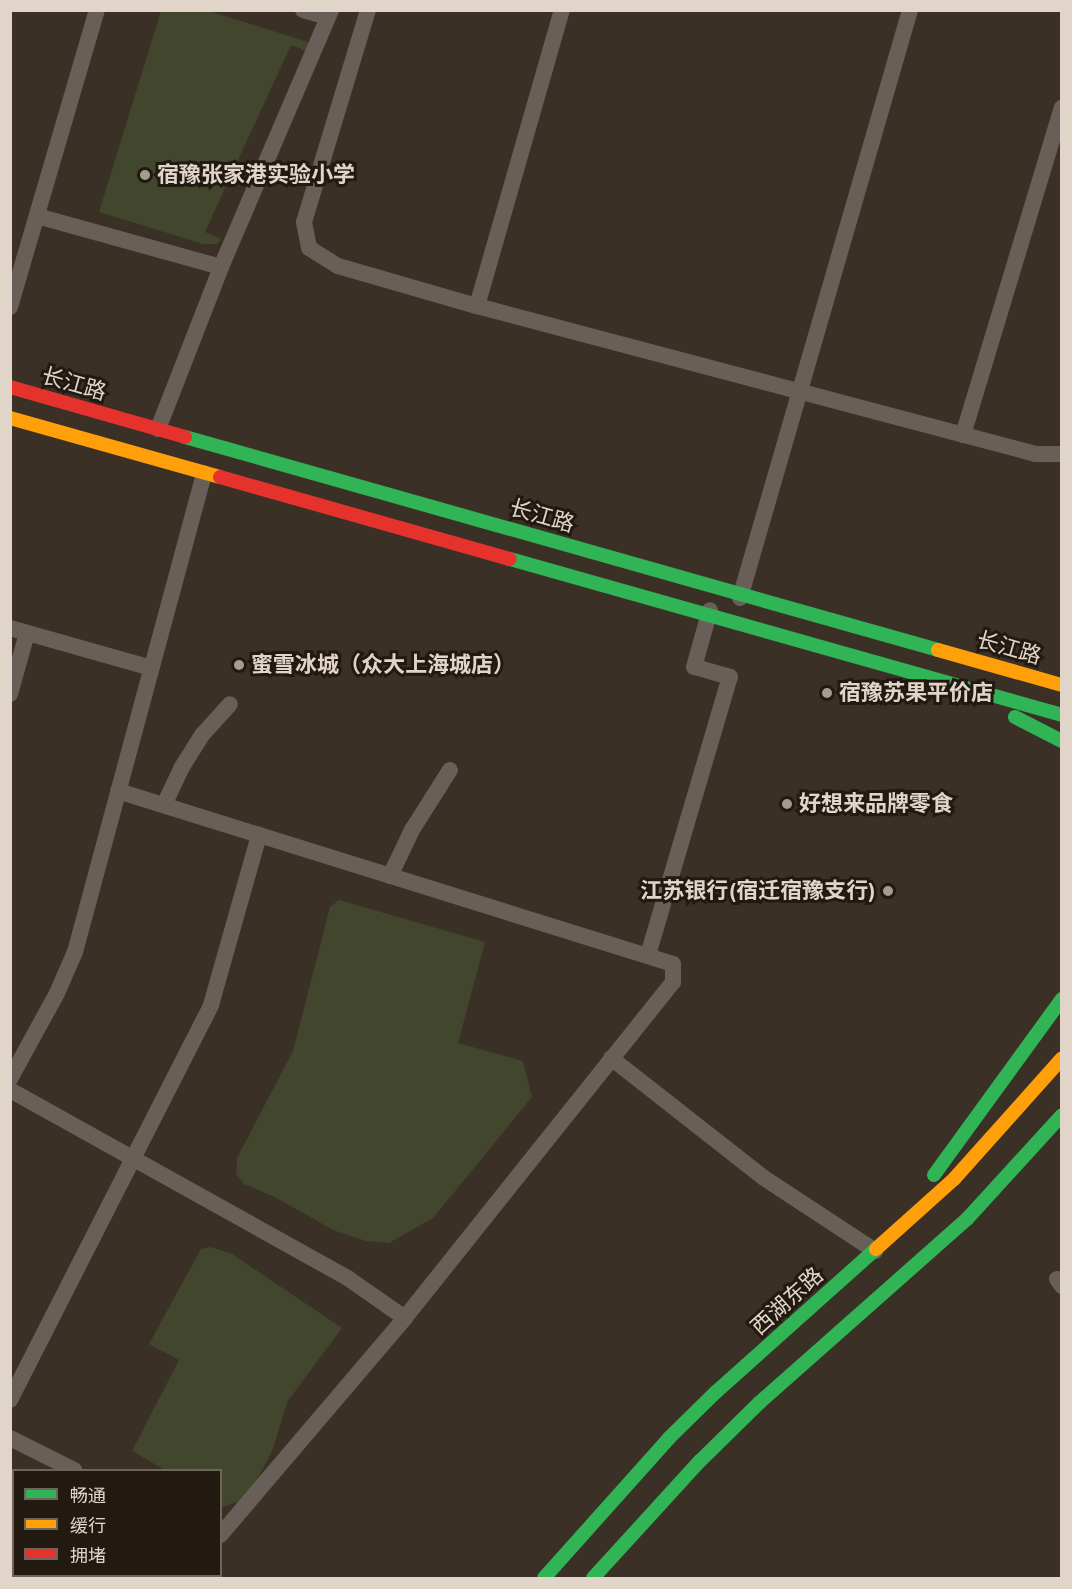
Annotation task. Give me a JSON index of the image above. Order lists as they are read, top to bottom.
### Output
{
  "streets": {
    "street": ["长江路", "西湖东路"]
  },
  "places": [
    "宿豫张家港实验小学",
    "蜜雪冰城（众大上海城店）",
    "宿豫苏果平价店",
    "好想来品牌零食",
    "江苏银行(宿迁宿豫支行)"
  ],
  "legend": ["畅通", "缓行", "拥堵"]
}
